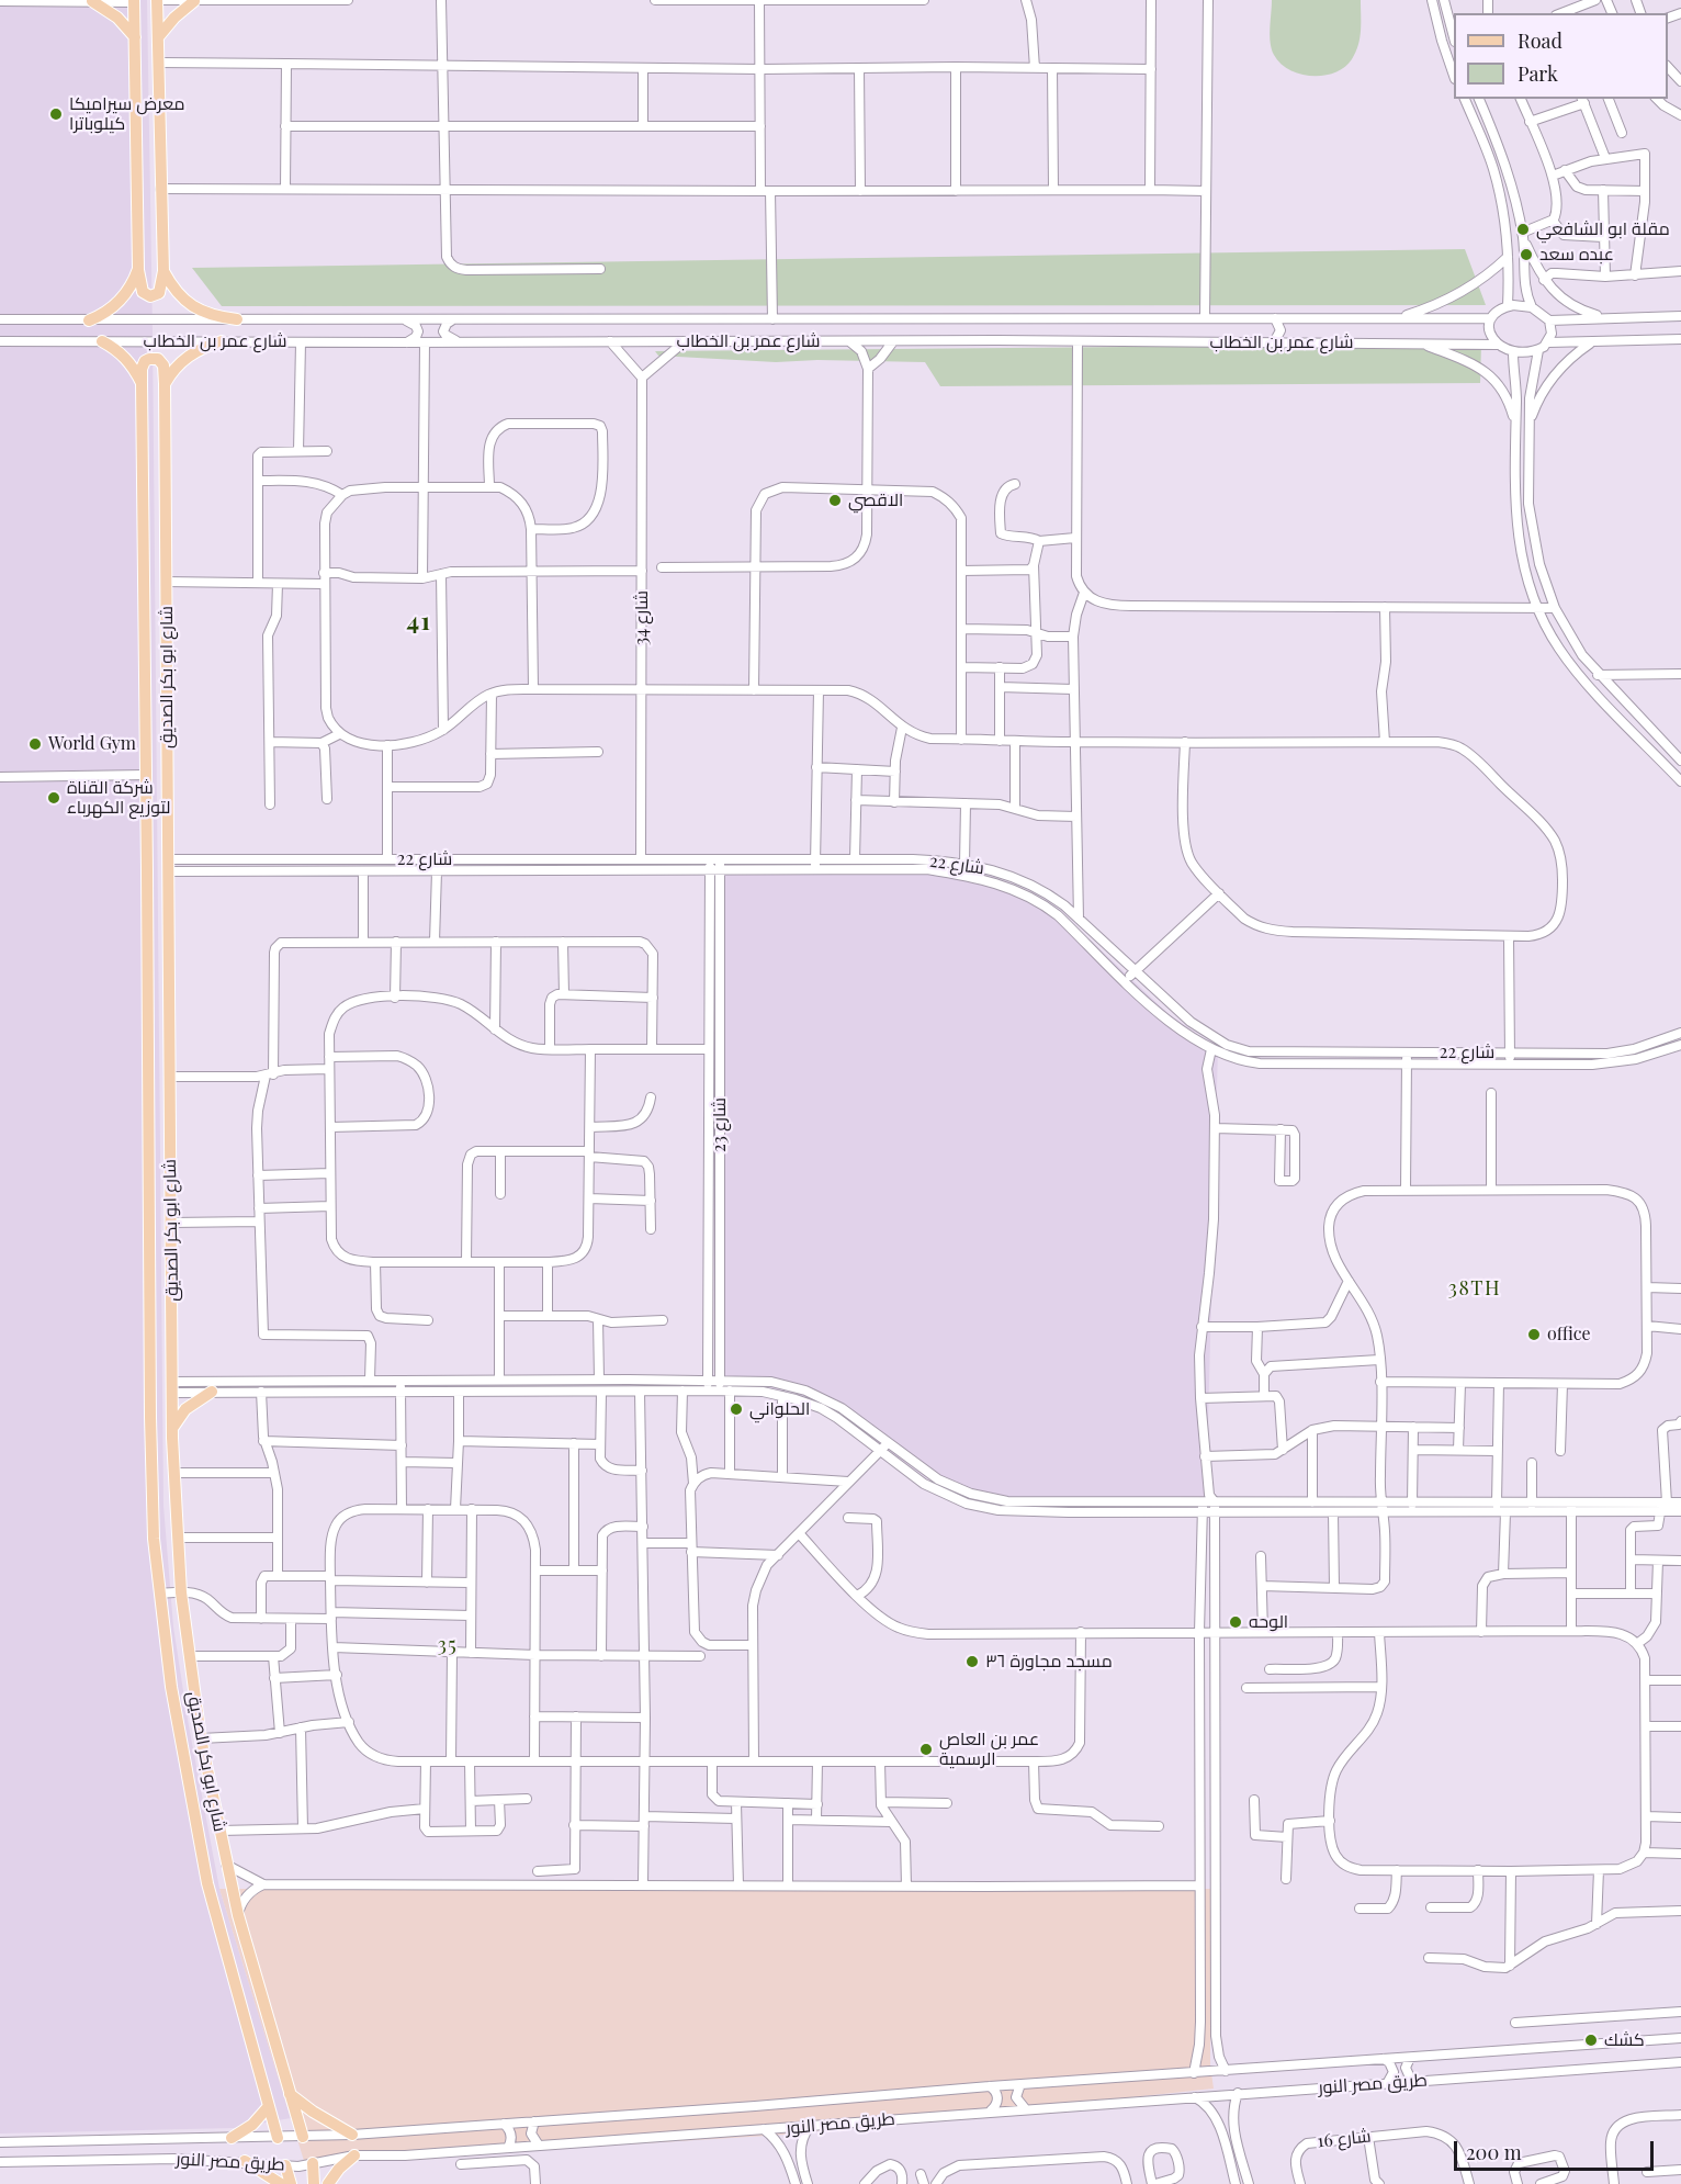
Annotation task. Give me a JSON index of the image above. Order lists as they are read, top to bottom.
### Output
{
  "streets": {
    "main road": ["شارع ابو بكر الصديق"],
    "street": [
      "شارع عمر بن الخطاب",
      "شارع 34",
      "شارع 22",
      "شارع 23",
      "طريق مصر النور",
      "شارع 16"
    ]
  },
  "crossings": [
    ["شارع 34", "شارع 22"],
    ["شارع ابو بكر الصديق", "شارع 22"],
    ["شارع ابو بكر الصديق", "طريق مصر النور"],
    ["شارع 22", "شارع 23"]
  ],
  "districts": ["41", "38TH", "35"],
  "places": [
    "معرض سيراميكا كيلوباترا",
    "مقلة ابو الشافعي",
    "عبده سعد",
    "الاقصي",
    "World Gym",
    "شركة القناة لتوزيع الكهرباء",
    "office",
    "الحلواني",
    "الوحه",
    "مسجد مجاورة ٣٦",
    "عمر بن العاص الرسمية",
    "كشك"
  ],
  "legend": ["Road", "Park"],
  "scale_bar": "200 m"
}
